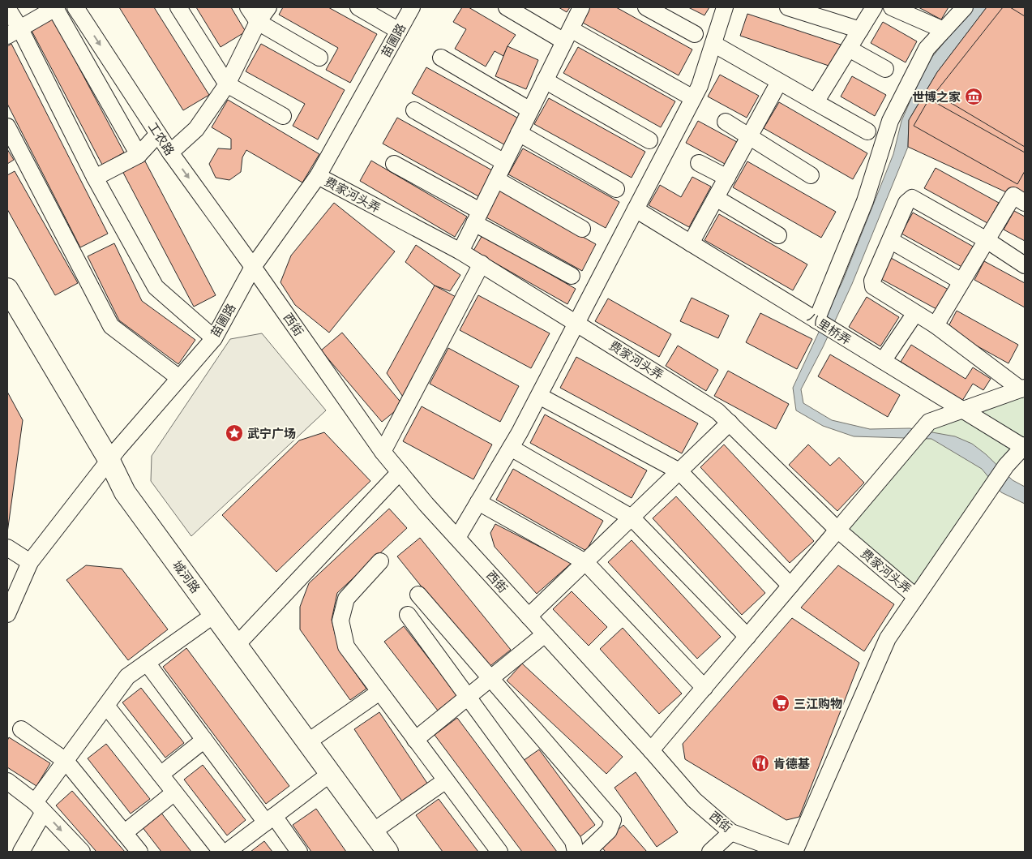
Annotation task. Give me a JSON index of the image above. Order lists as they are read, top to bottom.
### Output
{
  "streets": {
    "main road": ["城河路"],
    "street": [
      "苗圃路",
      "工农路",
      "费家河头弄",
      "西街",
      "八里桥弄"
    ]
  },
  "crossings": [
    ["苗圃路", "工农路"],
    ["苗圃路", "费家河头弄"],
    ["苗圃路", "西街"],
    ["苗圃路", "城河路"],
    ["工农路", "西街"]
  ],
  "places": {
    "museum": ["世博之家"],
    "place": ["武宁广场"],
    "supermarket": ["三江购物"],
    "restaurant": ["肯德基"]
  }
}
